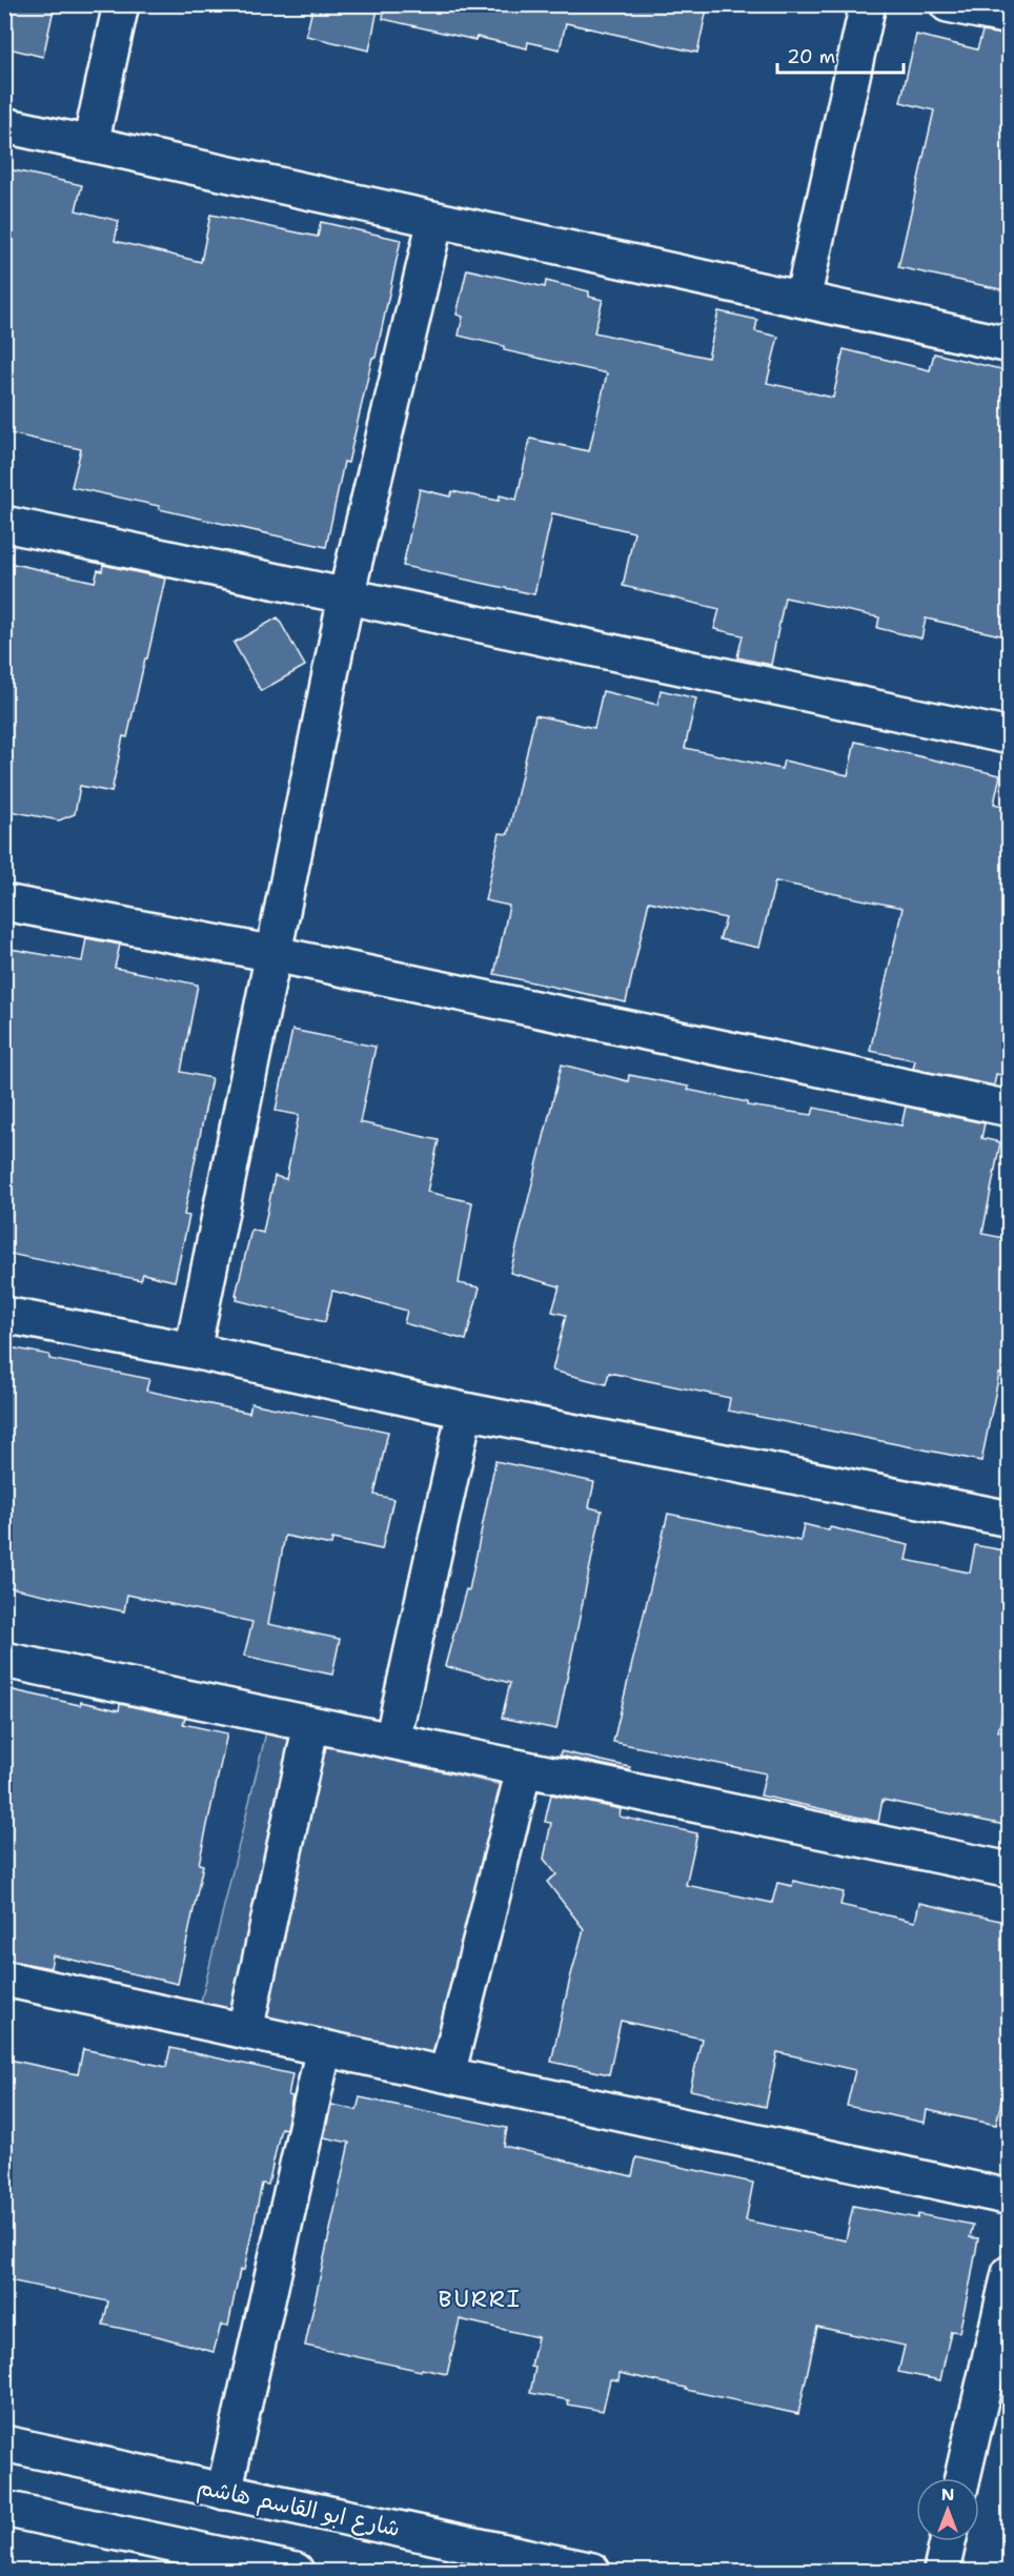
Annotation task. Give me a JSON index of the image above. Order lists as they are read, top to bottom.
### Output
{
  "streets": {
    "street": ["شارع ابو القاسم هاشم"]
  },
  "districts": ["BURRI"],
  "scale_bar": "20 m",
  "north": "top"
}
